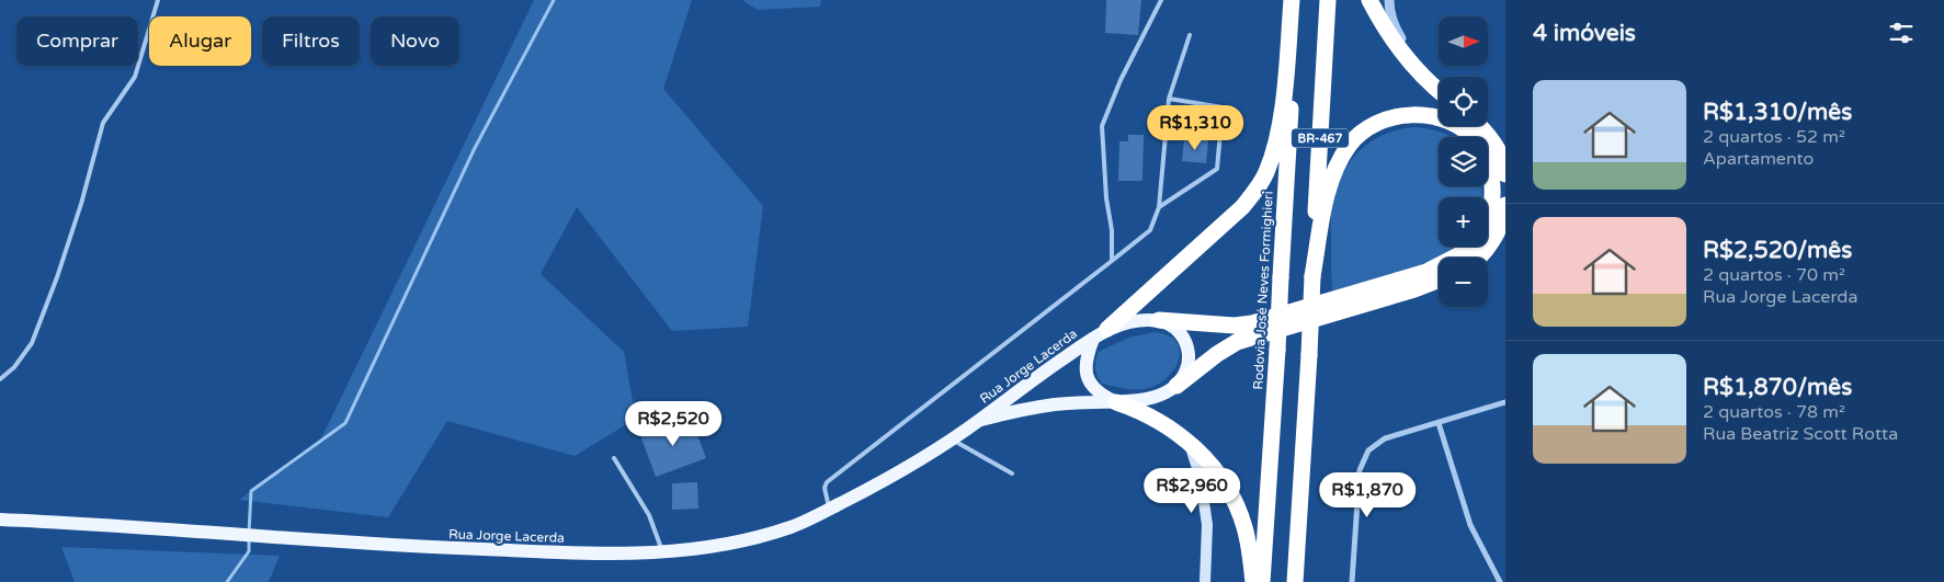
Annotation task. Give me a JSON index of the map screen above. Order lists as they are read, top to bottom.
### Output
{
  "streets": {
    "highway": ["BR-467", "Rodovia José Neves Formighieri"],
    "main road": ["Rua Jorge Lacerda"]
  },
  "north": "right",
  "page": {
    "heading": "4 imóveis",
    "map_buttons": ["+", "−"],
    "chip": [
      "Comprar",
      "Alugar",
      "Filtros",
      "Novo"
    ],
    "list": [
      {
        "name": "R$1,310/mês",
        "note": "2 quartos · 52 m² · Apartamento"
      },
      {
        "name": "R$2,520/mês",
        "note": "2 quartos · 70 m² · Rua Jorge Lacerda"
      },
      {
        "name": "R$1,870/mês",
        "note": "2 quartos · 78 m² · Rua Beatriz Scott Rotta"
      }
    ],
    "price": [
      "R$1,310",
      "R$2,520",
      "R$2,960",
      "R$1,870"
    ]
  }
}
